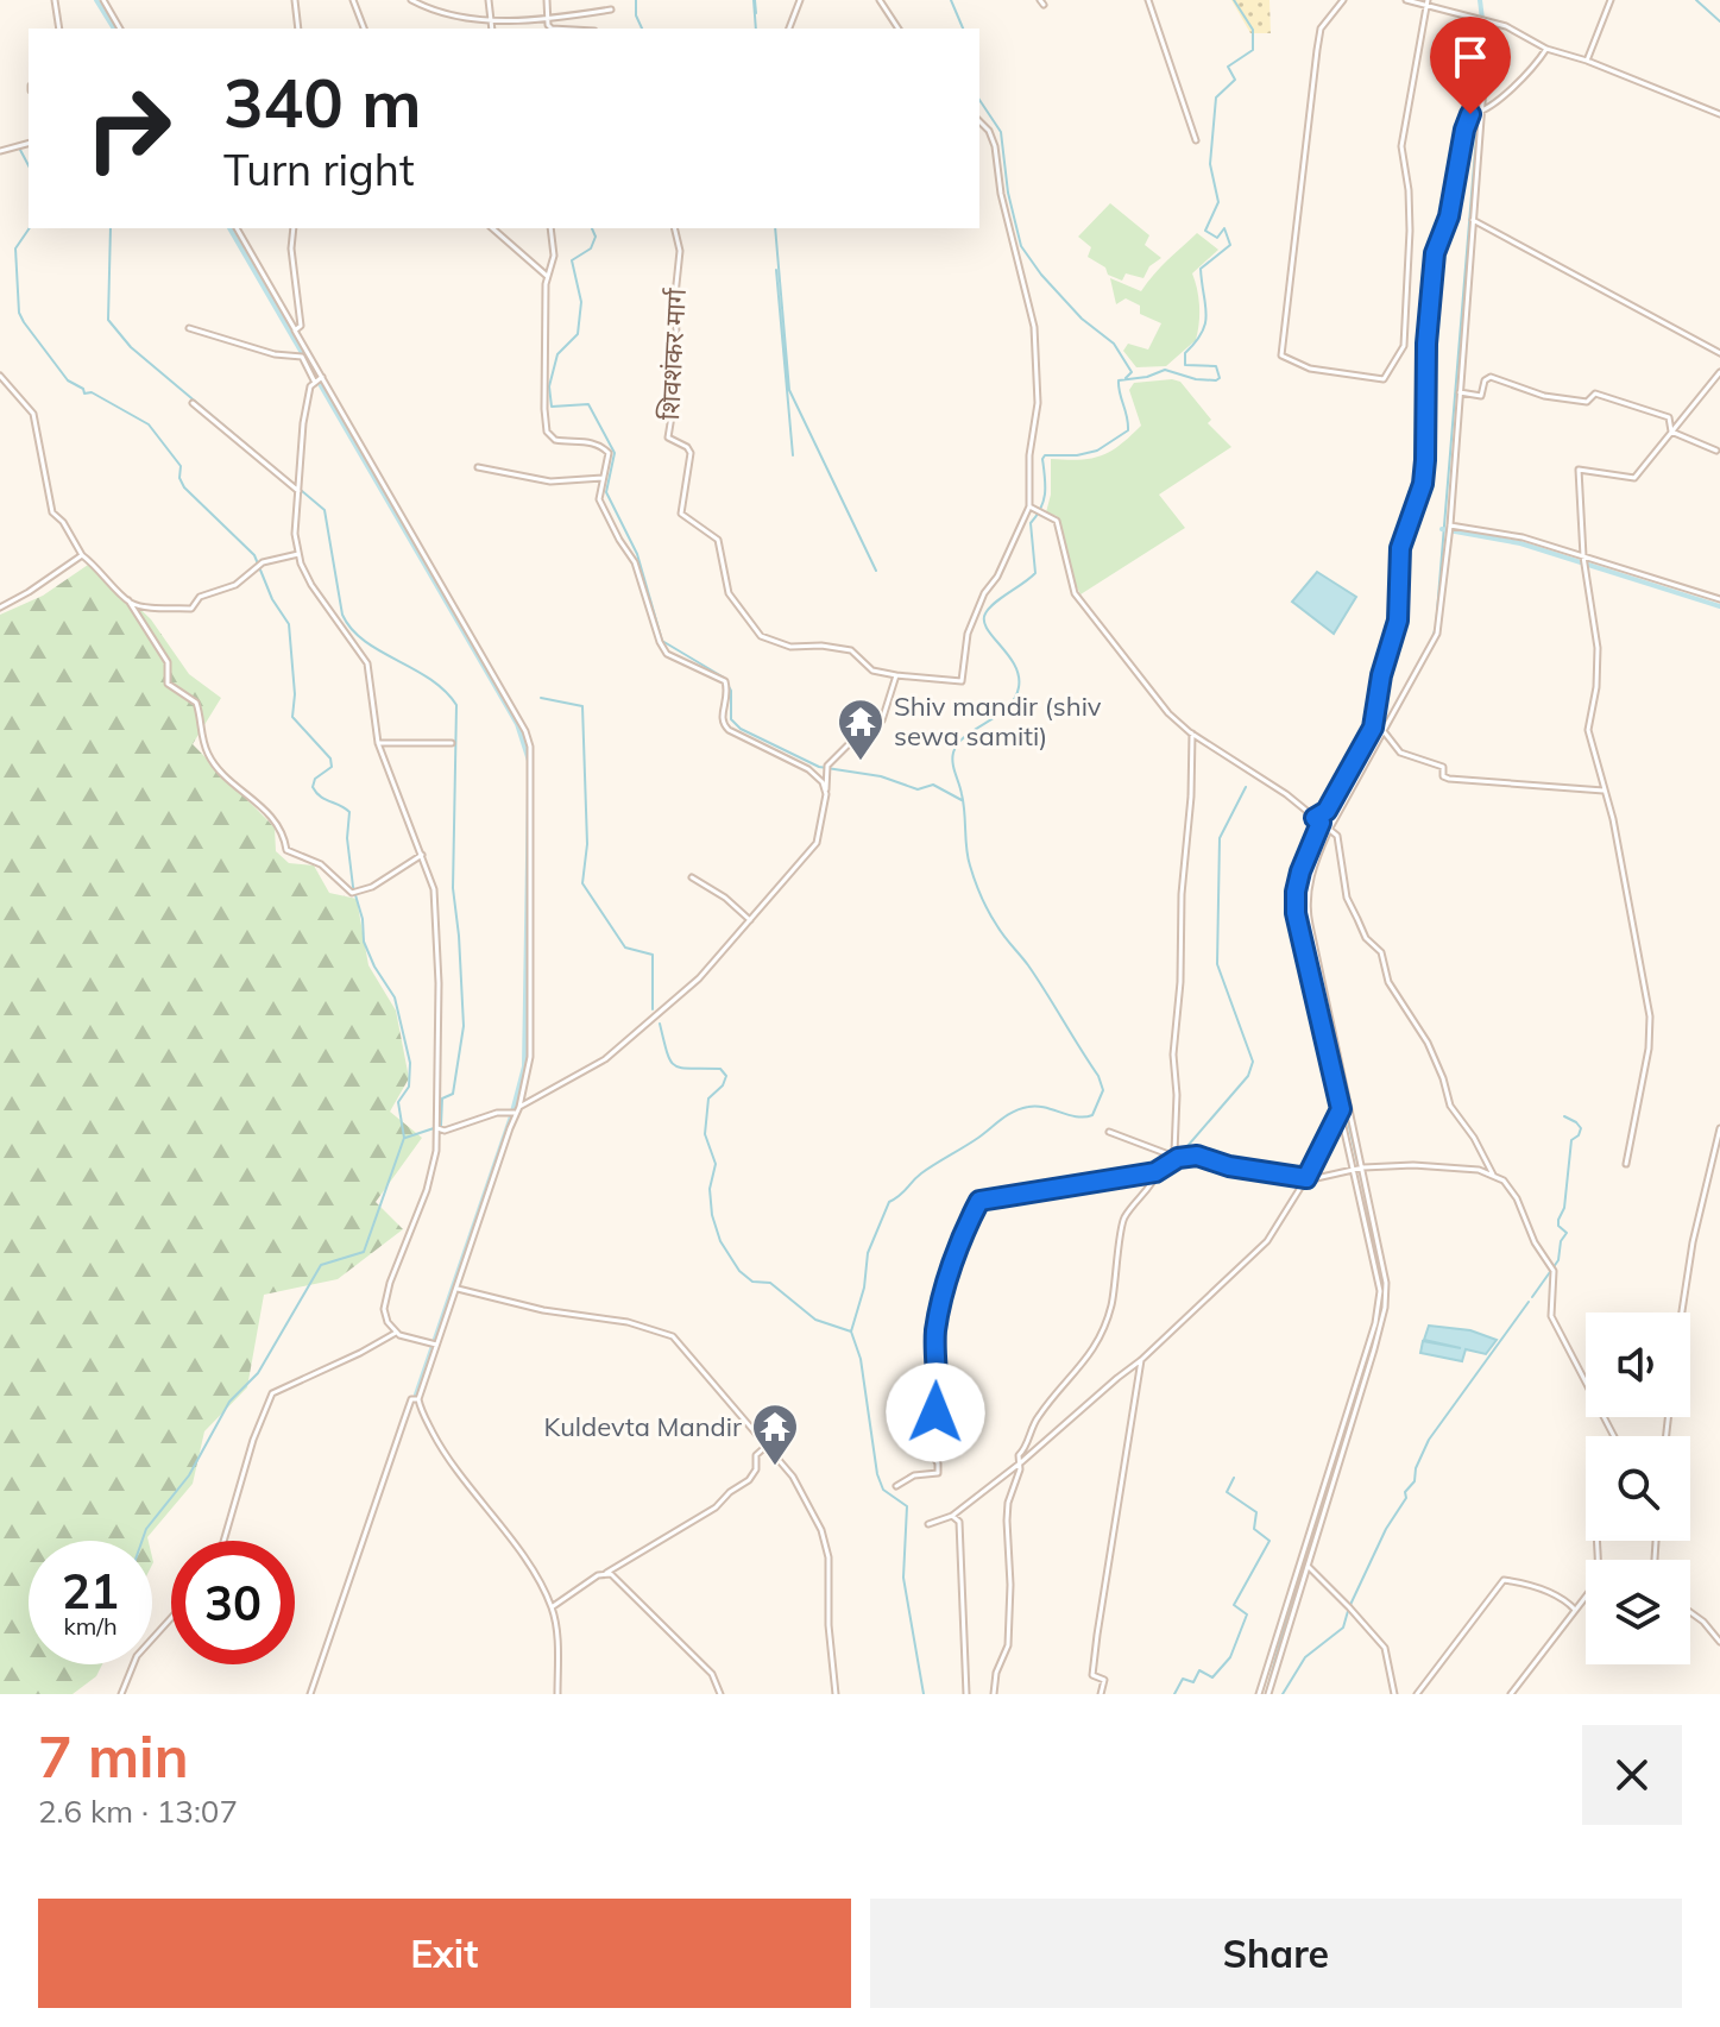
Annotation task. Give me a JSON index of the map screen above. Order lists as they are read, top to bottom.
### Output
{
  "streets": {
    "street": ["शिवशंकर मार्ग"]
  },
  "places": {
    "temple": ["Shiv mandir (shiv sewa samiti)", "Kuldevta Mandir"]
  },
  "page": {
    "turn": ["340 m", "Turn right"],
    "speed": "21 km/h",
    "limit": "30",
    "heading": ["7 min", "2.6 km · 13:07"],
    "buttons": ["Exit", "Share"]
  }
}
